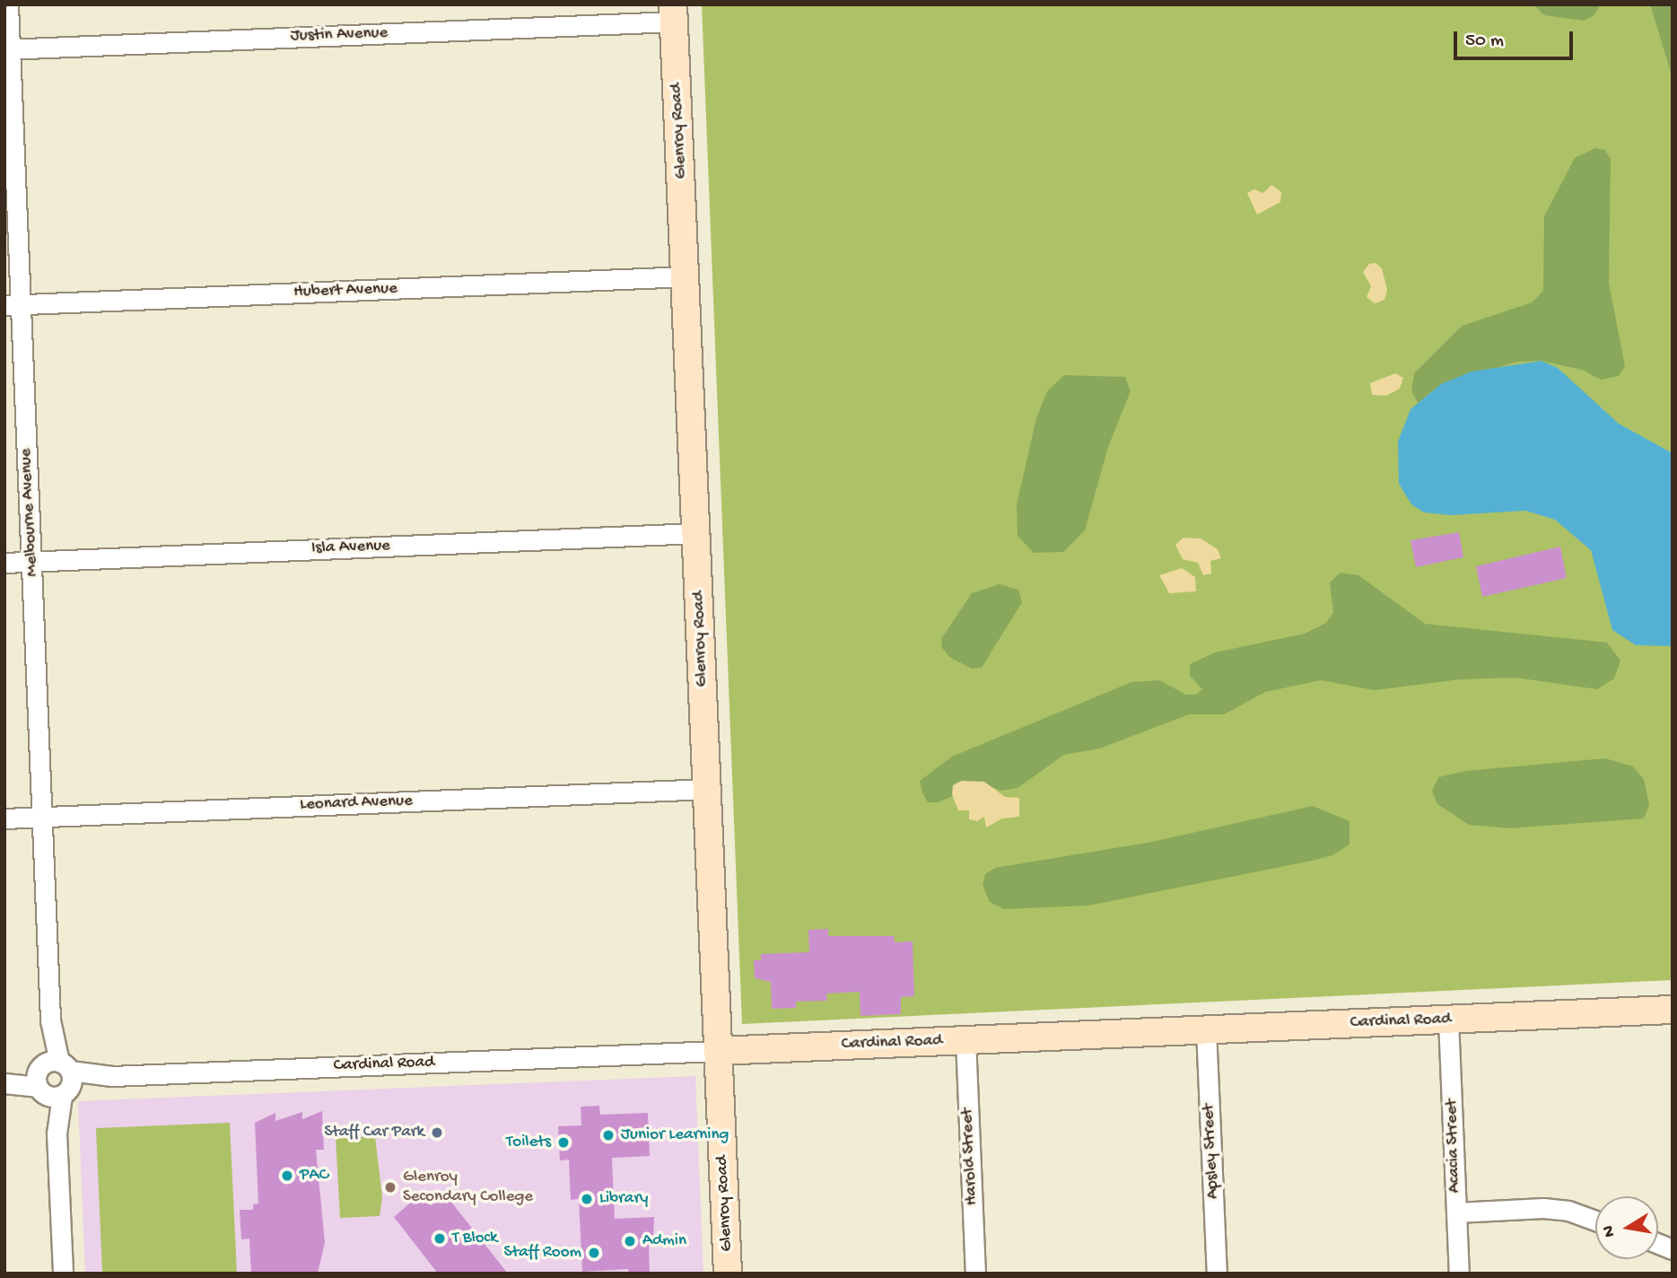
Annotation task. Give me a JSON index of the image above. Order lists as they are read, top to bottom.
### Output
{
  "streets": {
    "street": [
      "Justin Avenue",
      "Glenroy Road",
      "Hubert Avenue",
      "Melbourne Avenue",
      "Isla Avenue",
      "Leonard Avenue",
      "Cardinal Road",
      "Acacia Street",
      "Apsley Street",
      "Harold Street"
    ]
  },
  "crossings": [
    ["Justin Avenue", "Glenroy Road"],
    ["Justin Avenue", "Melbourne Avenue"],
    ["Glenroy Road", "Hubert Avenue"],
    ["Glenroy Road", "Isla Avenue"],
    ["Glenroy Road", "Leonard Avenue"],
    ["Glenroy Road", "Cardinal Road"],
    ["Hubert Avenue", "Melbourne Avenue"],
    ["Melbourne Avenue", "Isla Avenue"],
    ["Melbourne Avenue", "Leonard Avenue"],
    ["Melbourne Avenue", "Cardinal Road"],
    ["Cardinal Road", "Acacia Street"],
    ["Cardinal Road", "Apsley Street"],
    ["Cardinal Road", "Harold Street"]
  ],
  "places": [
    "Staff Car Park",
    "Junior Learning",
    "Toilets",
    "PAC",
    "Glenroy Secondary College",
    "Library",
    "T Block",
    "Admin",
    "Staff Room"
  ],
  "scale_bar": "50 m",
  "north": "left"
}
